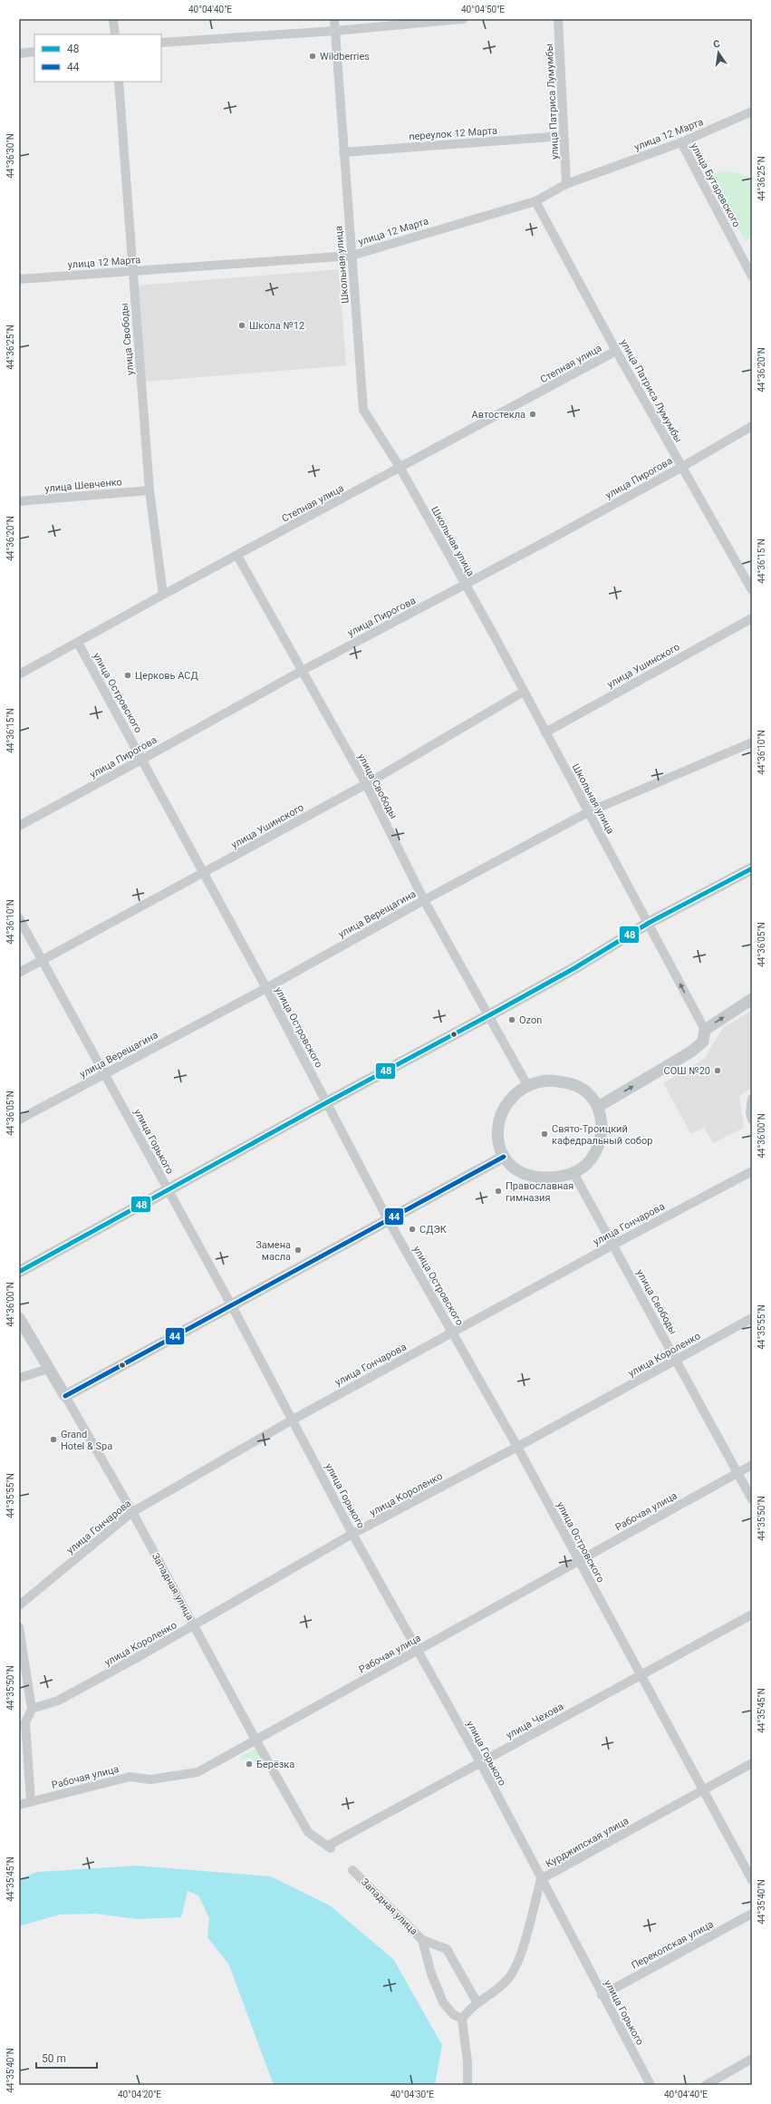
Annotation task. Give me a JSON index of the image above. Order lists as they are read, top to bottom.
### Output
{
  "streets": {
    "main road": ["Западная улица"],
    "street": [
      "улица Патриса Лумумбы",
      "переулок 12 Марта",
      "улица 12 Марта",
      "улица Бутаревского",
      "Школьная улица",
      "улица Свободы",
      "Степная улица",
      "улица Пирогова",
      "улица Шевченко",
      "улица Ушинского",
      "улица Островского",
      "улица Верещагина",
      "улица Горького",
      "улица Гончарова",
      "улица Короленко",
      "Рабочая улица",
      "улица Чехова",
      "Курджипская улица",
      "Перекопская улица"
    ]
  },
  "crossings": [
    ["улица Патриса Лумумбы", "переулок 12 Марта"],
    ["улица Патриса Лумумбы", "улица 12 Марта"],
    ["улица Патриса Лумумбы", "Степная улица"],
    ["улица Патриса Лумумбы", "улица Пирогова"],
    ["переулок 12 Марта", "Школьная улица"],
    ["улица 12 Марта", "улица Бутаревского"],
    ["улица 12 Марта", "Школьная улица"],
    ["улица 12 Марта", "улица Свободы"],
    ["Школьная улица", "Степная улица"],
    ["Школьная улица", "улица Пирогова"],
    ["Школьная улица", "улица Ушинского"],
    ["Школьная улица", "улица Верещагина"],
    ["улица Свободы", "Степная улица"],
    ["улица Свободы", "улица Пирогова"],
    ["улица Свободы", "улица Шевченко"],
    ["улица Свободы", "улица Ушинского"],
    ["улица Свободы", "улица Верещагина"],
    ["улица Свободы", "улица Гончарова"],
    ["улица Свободы", "улица Короленко"],
    ["улица Свободы", "Рабочая улица"],
    ["Степная улица", "улица Островского"],
    ["улица Пирогова", "улица Островского"],
    ["улица Ушинского", "улица Островского"],
    ["улица Ушинского", "улица Горького"],
    ["улица Островского", "улица Верещагина"],
    ["улица Островского", "улица Гончарова"],
    ["улица Островского", "улица Короленко"],
    ["улица Островского", "Рабочая улица"],
    ["улица Островского", "улица Чехова"],
    ["улица Островского", "Курджипская улица"],
    ["улица Верещагина", "улица Горького"],
    ["улица Горького", "улица Гончарова"],
    ["улица Горького", "улица Короленко"],
    ["улица Горького", "Рабочая улица"],
    ["улица Горького", "улица Чехова"],
    ["улица Горького", "Курджипская улица"],
    ["улица Горького", "Перекопская улица"],
    ["улица Гончарова", "Западная улица"],
    ["улица Короленко", "Западная улица"],
    ["Рабочая улица", "Западная улица"],
    ["Западная улица", "улица Чехова"],
    ["Западная улица", "Курджипская улица"]
  ],
  "places": [
    "Wildberries",
    "Школа №12",
    "Автостекла",
    "Церковь АСД",
    "Ozon",
    "СОШ №20",
    "Свято-Троицкий кафедральный собор",
    "Православная гимназия",
    "СДЭК",
    "Замена масла",
    "Grand Hotel & Spa",
    "Берёзка"
  ],
  "lines": ["transit line 48", "transit line 44"],
  "legend": ["48", "44"],
  "scale_bar": "50 m",
  "north": "top",
  "coordinates": [
    "40°04'40\"E",
    "40°04'50\"E",
    "44°36'30\"N",
    "44°36'25\"N",
    "44°36'20\"N",
    "44°36'15\"N",
    "44°36'10\"N",
    "44°36'05\"N",
    "44°36'00\"N",
    "44°35'55\"N",
    "44°35'50\"N",
    "44°35'45\"N",
    "44°35'40\"N",
    "40°04'20\"E",
    "40°04'30\"E"
  ]
}
